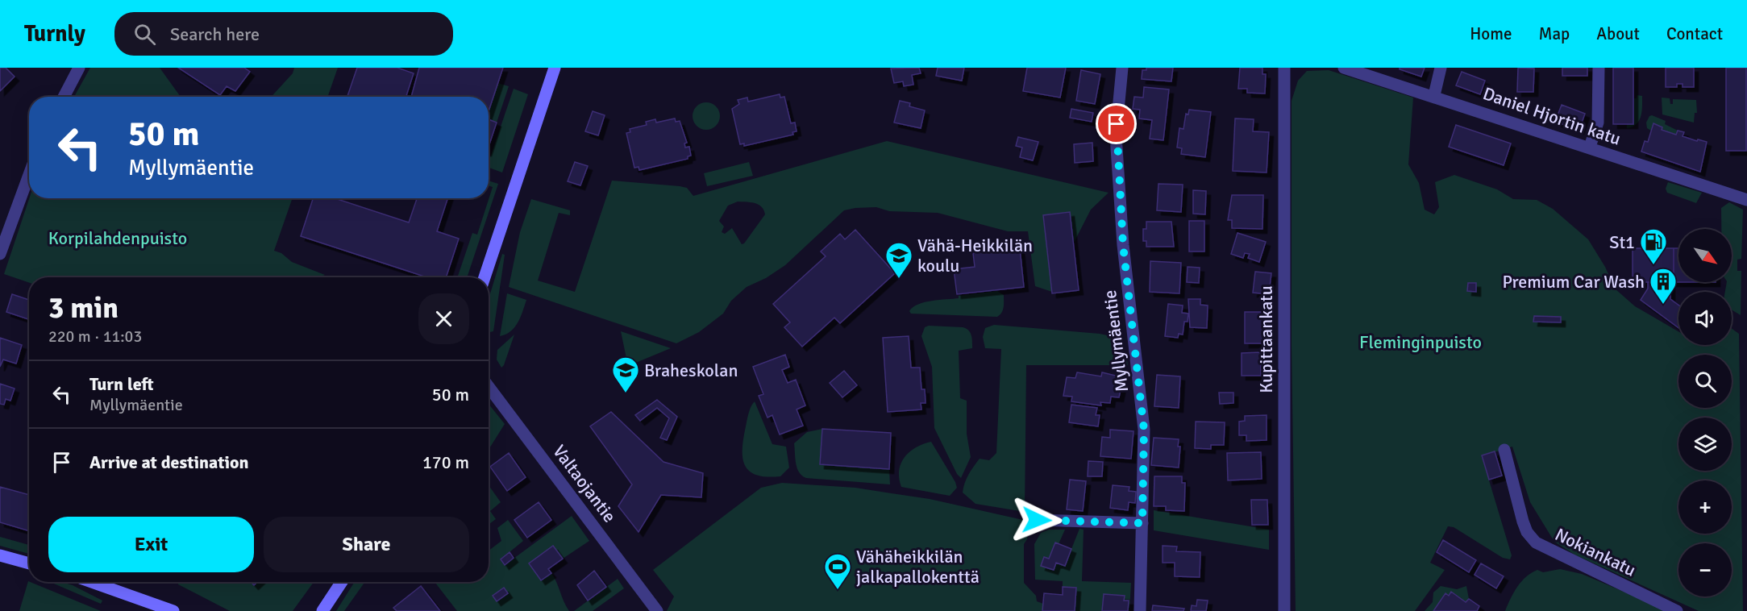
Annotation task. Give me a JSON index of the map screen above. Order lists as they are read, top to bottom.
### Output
{
  "streets": {
    "street": [
      "Daniel Hjortin katu",
      "Kupittaankatu",
      "Myllymäentie",
      "Valtaojantie",
      "Nokiankatu"
    ]
  },
  "parks": ["Korpilahdenpuisto", "Fleminginpuisto"],
  "places": {
    "fuel station": ["St1"],
    "school or university": ["Vähä-Heikkilän koulu", "Braheskolan"],
    "building": ["Premium Car Wash"],
    "sports": ["Vähäheikkilän jalkapallokenttä"]
  },
  "north": "bottom right",
  "page": {
    "header": "Turnly",
    "search": "Search here",
    "nav": [
      "Home",
      "Map",
      "About",
      "Contact"
    ],
    "turn": ["50 m", "Myllymäentie"],
    "map_buttons": ["+", "−"],
    "heading": ["3 min", "220 m · 11:03"],
    "list": [
      {
        "name": "Turn left",
        "note": "Myllymäentie",
        "value": "50 m"
      },
      {
        "name": "Arrive at destination",
        "value": "170 m"
      }
    ],
    "buttons": ["Exit", "Share"]
  }
}
